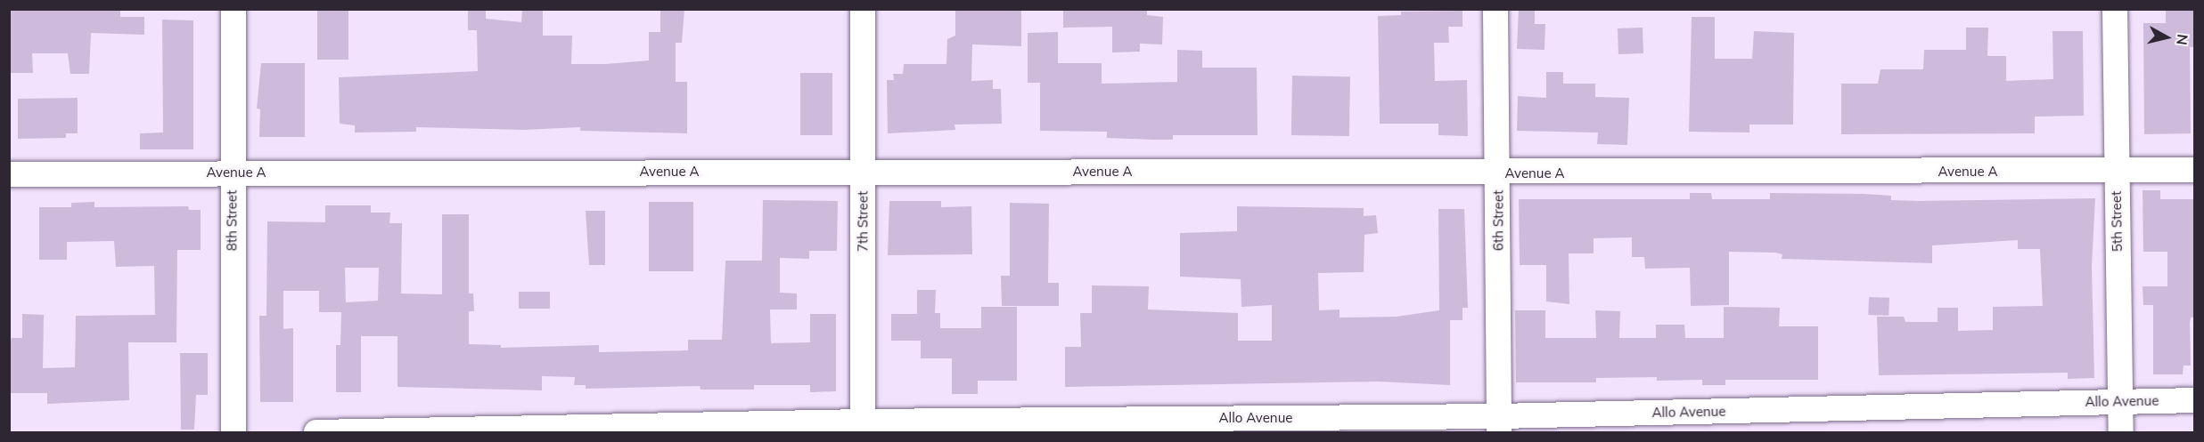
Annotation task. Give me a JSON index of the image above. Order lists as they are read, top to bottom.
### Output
{
  "streets": {
    "street": [
      "Avenue A",
      "8th Street",
      "6th Street",
      "7th Street",
      "5th Street",
      "Allo Avenue"
    ]
  },
  "crossings": [
    ["Avenue A", "8th Street"],
    ["Avenue A", "6th Street"],
    ["Avenue A", "7th Street"],
    ["Avenue A", "5th Street"],
    ["6th Street", "Allo Avenue"],
    ["7th Street", "Allo Avenue"],
    ["5th Street", "Allo Avenue"]
  ],
  "north": "right"
}
